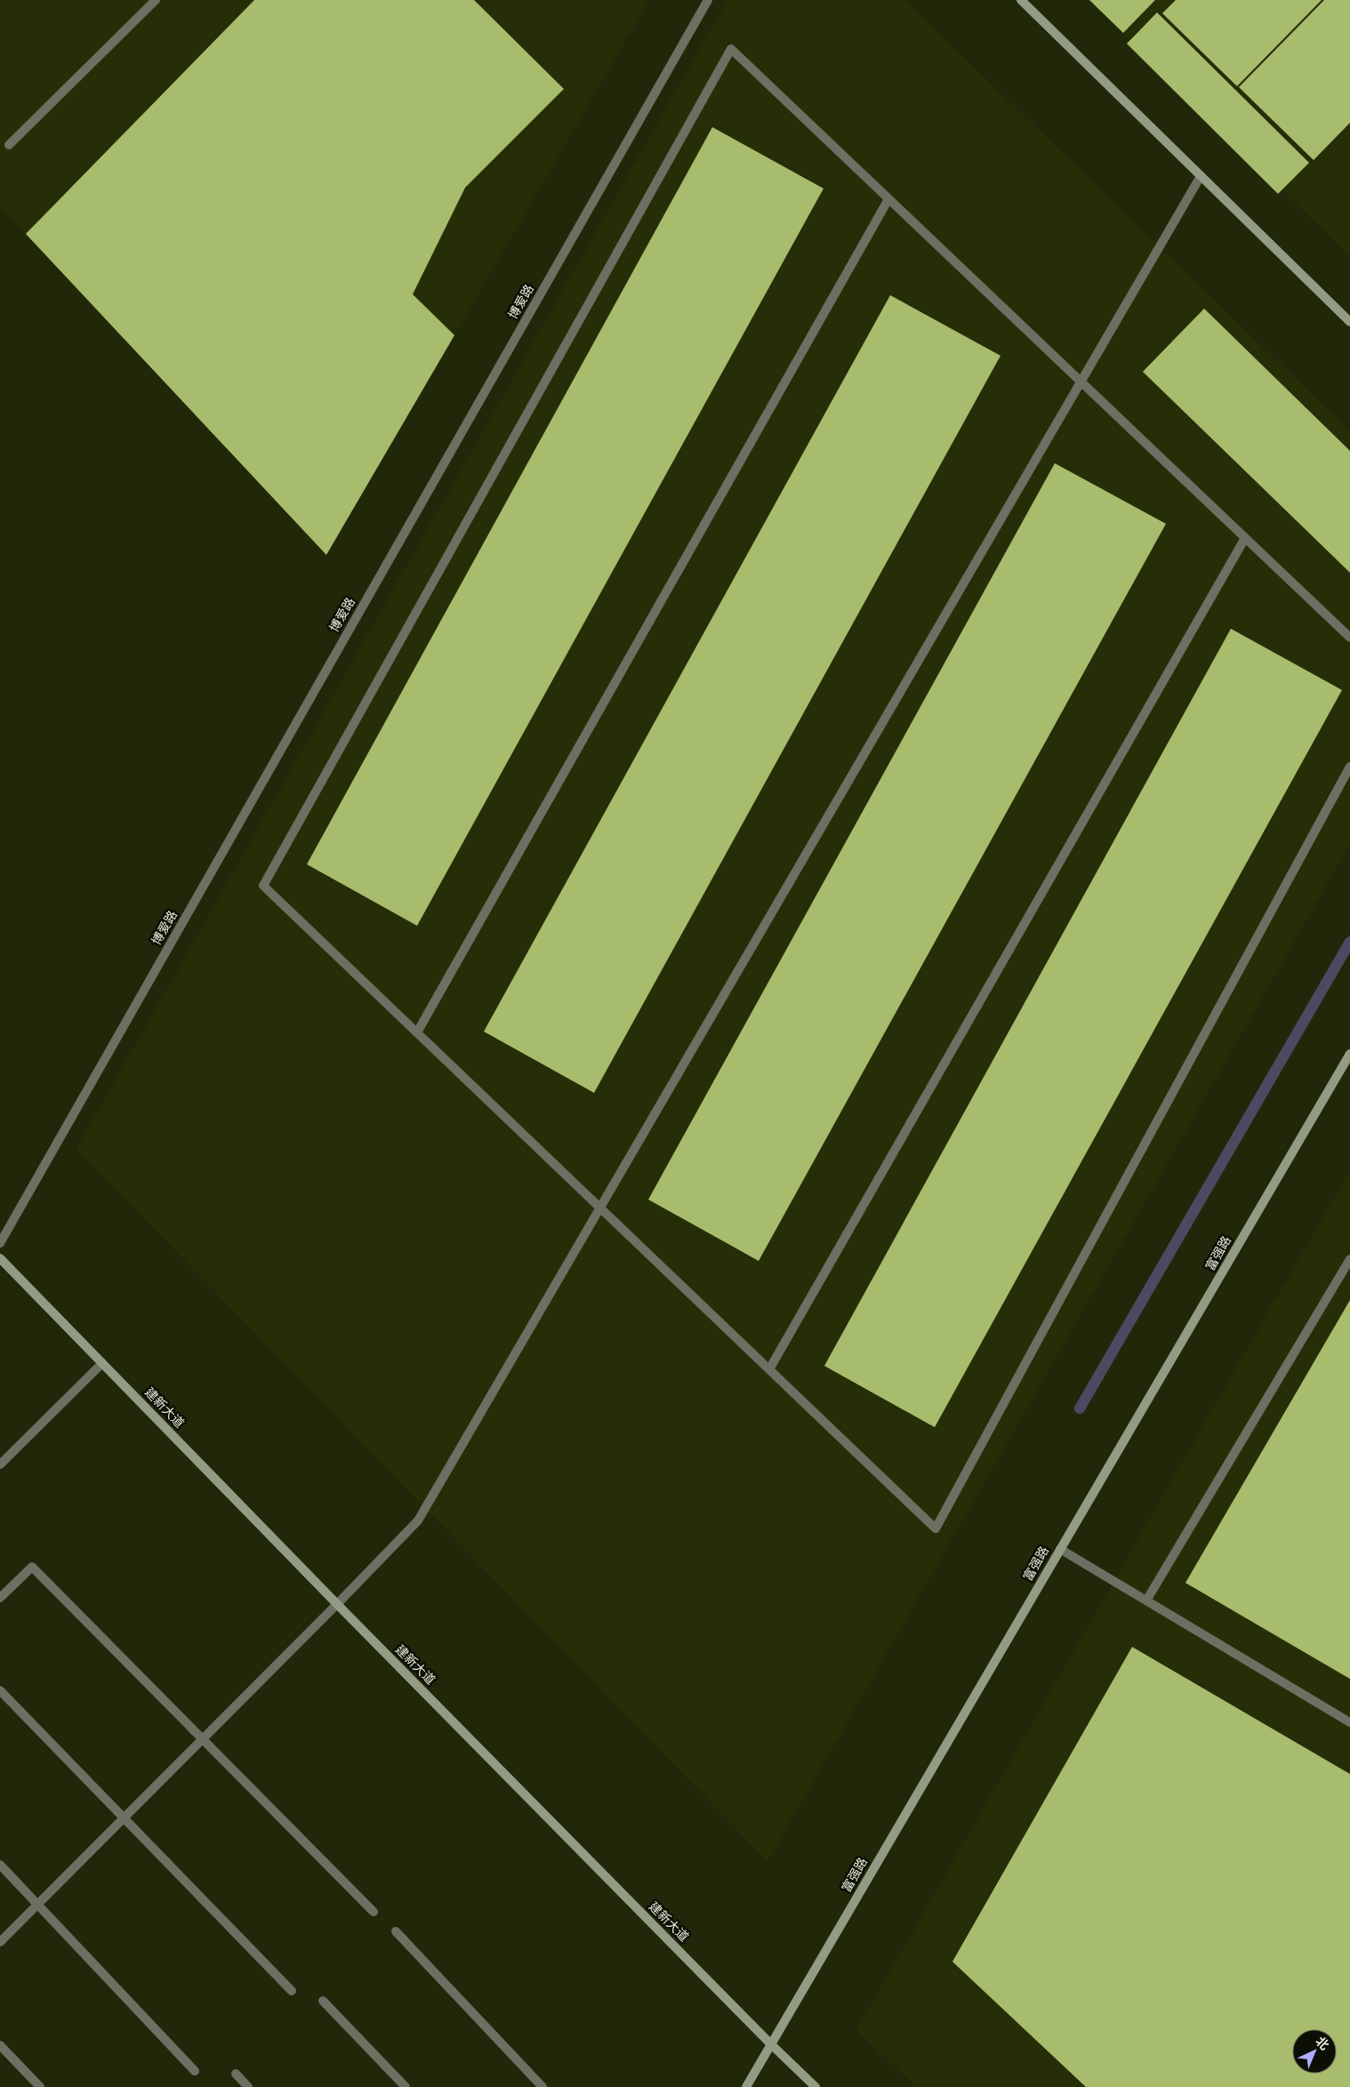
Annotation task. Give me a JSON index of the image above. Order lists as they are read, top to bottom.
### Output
{
  "streets": {
    "street": ["博爱路", "富强路", "建新大道"]
  },
  "crossings": [
    ["富强路", "建新大道"]
  ],
  "north": "top right"
}
